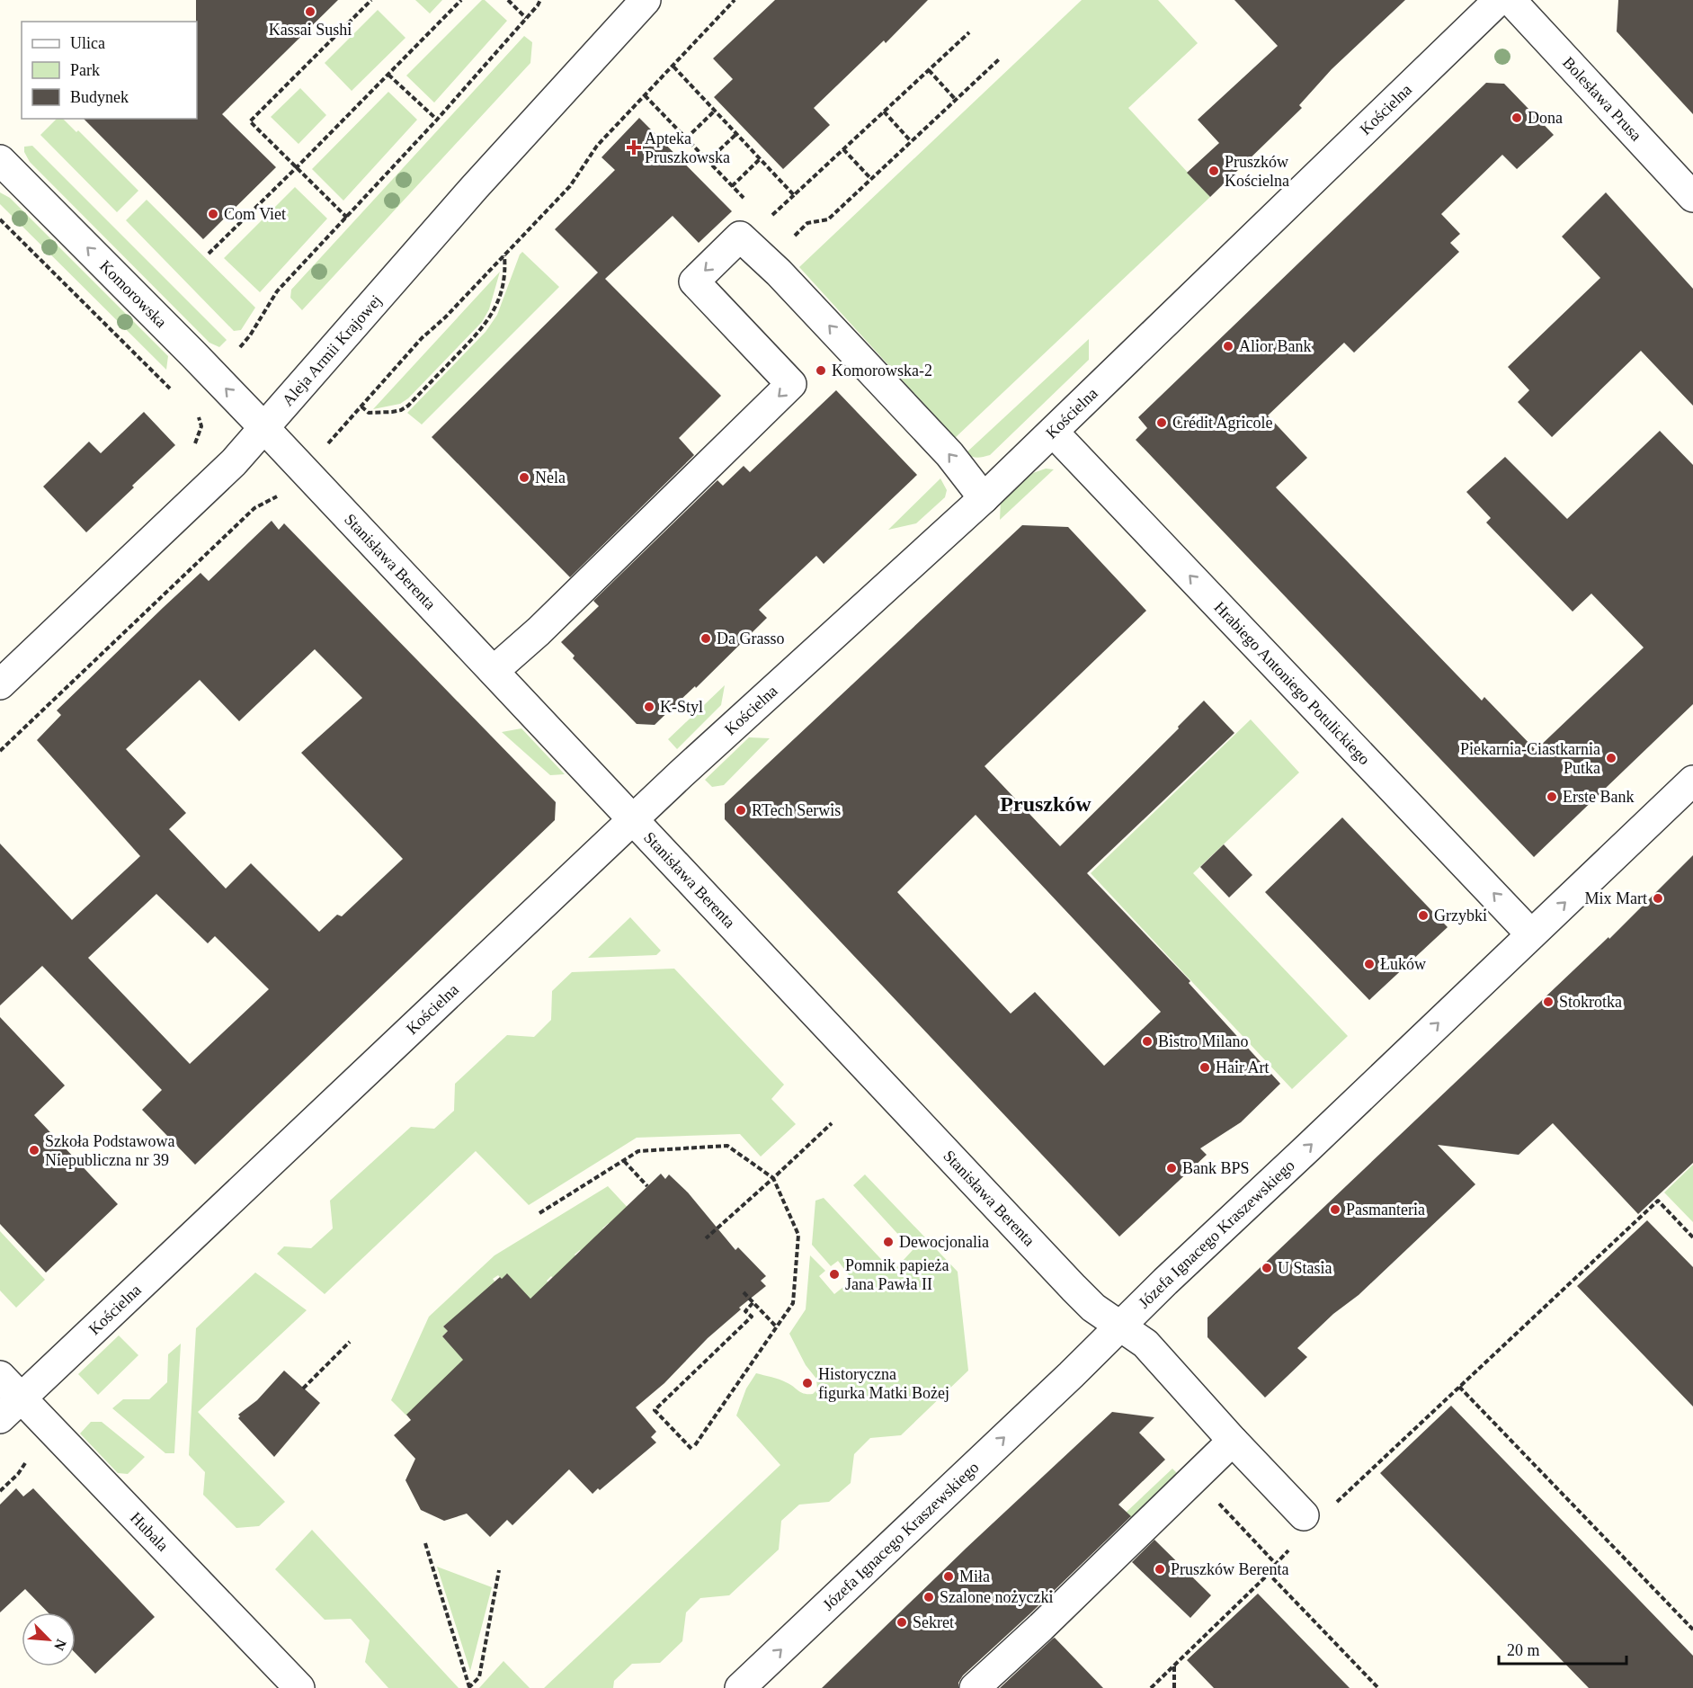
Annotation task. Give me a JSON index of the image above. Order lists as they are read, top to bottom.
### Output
{
  "streets": {
    "street": [
      "Bolesława Prusa",
      "Kościelna",
      "Komorowska",
      "Aleja Armii Krajowej",
      "Stanisława Berenta",
      "Hrabiego Antoniego Potulickiego",
      "Józefa Ignacego Kraszewskiego",
      "Hubala"
    ]
  },
  "crossings": [
    ["Kościelna", "Stanisława Berenta"],
    ["Kościelna", "Hrabiego Antoniego Potulickiego"],
    ["Kościelna", "Hubala"],
    ["Komorowska", "Aleja Armii Krajowej"],
    ["Komorowska", "Stanisława Berenta"],
    ["Aleja Armii Krajowej", "Stanisława Berenta"],
    ["Stanisława Berenta", "Józefa Ignacego Kraszewskiego"],
    ["Hrabiego Antoniego Potulickiego", "Józefa Ignacego Kraszewskiego"]
  ],
  "one_way": ["Komorowska", "Hrabiego Antoniego Potulickiego", "Józefa Ignacego Kraszewskiego"],
  "districts": ["Pruszków"],
  "places": {
    "other": [
      "Kassai Sushi",
      "Dona",
      "Pruszków Kościelna",
      "Com Viet",
      "Alior Bank",
      "Komorowska-2",
      "Crédit Agricole",
      "Nela",
      "Da Grasso",
      "K-Styl",
      "Piekarnia-Ciastkarnia Putka",
      "Erste Bank",
      "RTech Serwis",
      "Mix Mart",
      "Grzybki",
      "Łuków",
      "Stokrotka",
      "Bistro Milano",
      "Hair Art",
      "Szkoła Podstawowa Niepubliczna nr 39",
      "Bank BPS",
      "Pasmanteria",
      "Dewocjonalia",
      "U Stasia",
      "Pomnik papieża Jana Pawła II",
      "Historyczna figurka Matki Bożej",
      "Pruszków Berenta",
      "Miła",
      "Szalone nożyczki",
      "Sekret"
    ],
    "health": ["Apteka Pruszkowska"]
  },
  "legend": ["Ulica", "Park", "Budynek"],
  "scale_bar": "20 m",
  "north": "bottom right"
}
